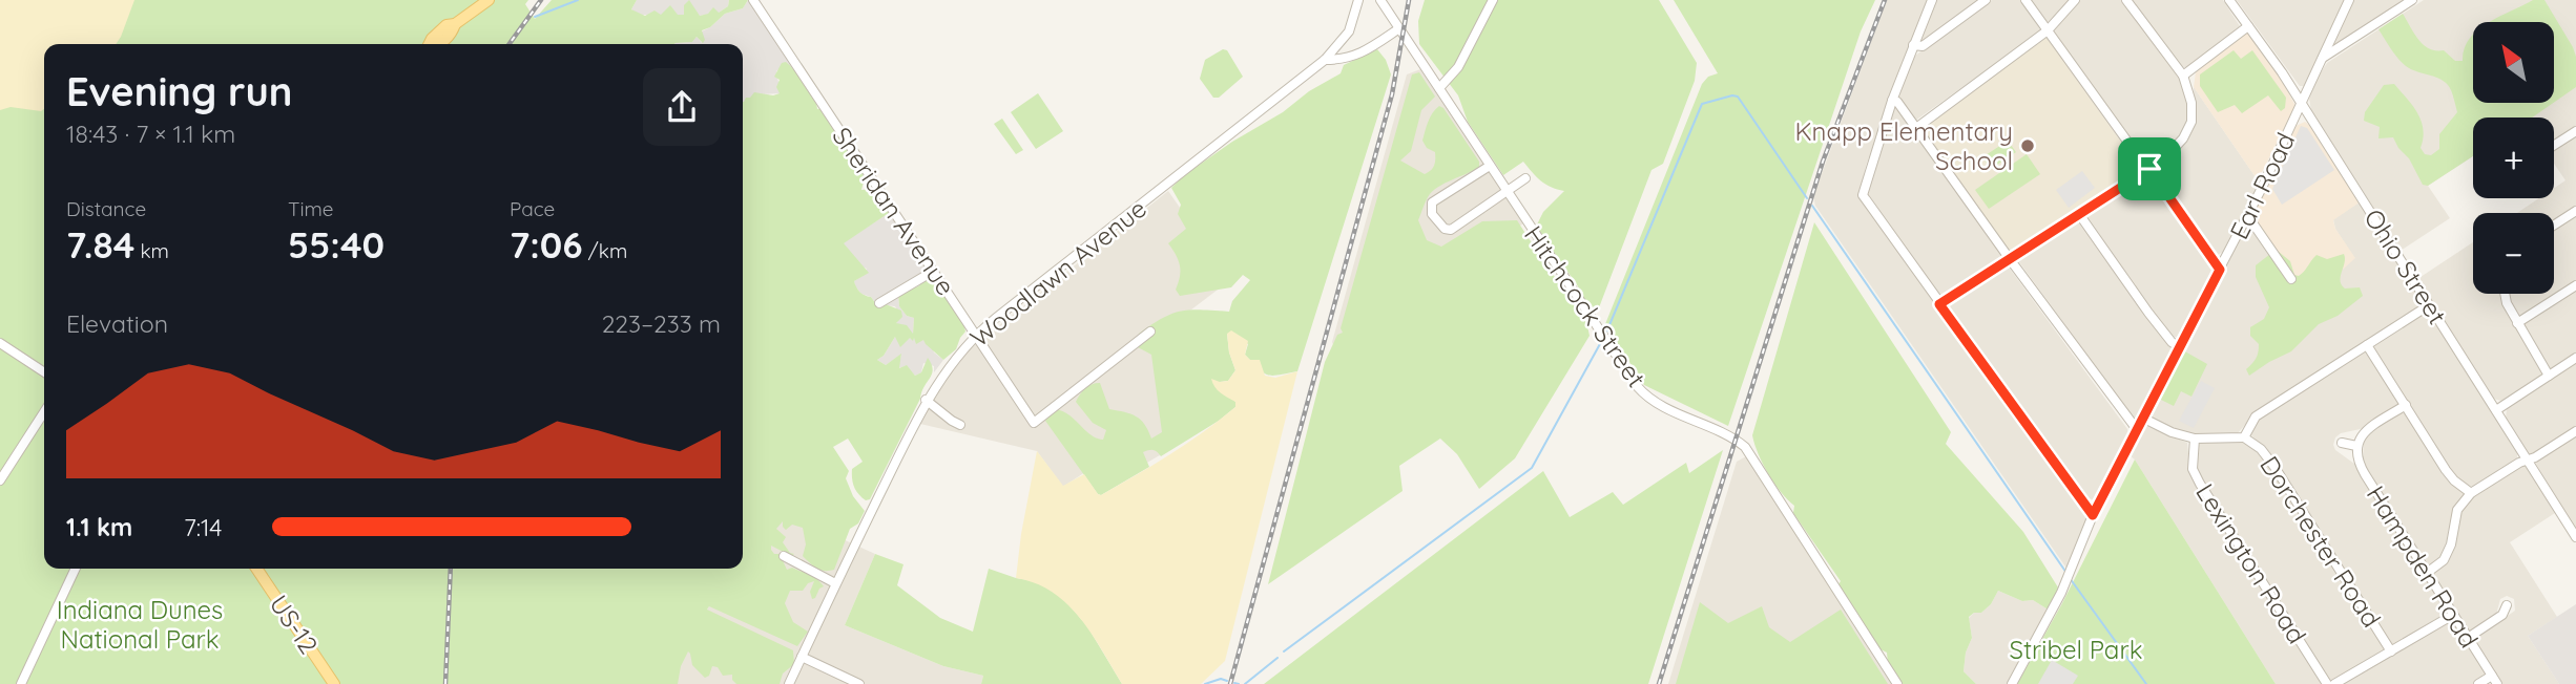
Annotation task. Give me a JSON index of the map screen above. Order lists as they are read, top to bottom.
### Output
{
  "streets": {
    "main road": ["US-12"],
    "street": [
      "Earl Road",
      "Sheridan Avenue",
      "Ohio Street",
      "Woodlawn Avenue",
      "Hitchcock Street",
      "Dorchester Road",
      "Lexington Road",
      "Hampden Road"
    ]
  },
  "crossings": [
    ["Earl Road", "Ohio Street"],
    ["Sheridan Avenue", "Woodlawn Avenue"]
  ],
  "parks": ["Indiana Dunes National Park", "Stribel Park"],
  "places": ["Knapp Elementary School"],
  "north": "top left",
  "page": {
    "map_buttons": ["+", "−"],
    "heading": ["Evening run", "18:43 · 7 × 1.1 km"],
    "stats": [
      ["Distance", "7.84 km"],
      ["Time", "55:40"],
      ["Pace", "7:06 /km"]
    ],
    "chart": ["Elevation", "223–233 m"],
    "list": [
      {
        "name": "1.1 km",
        "note": "7:14"
      }
    ]
  }
}
